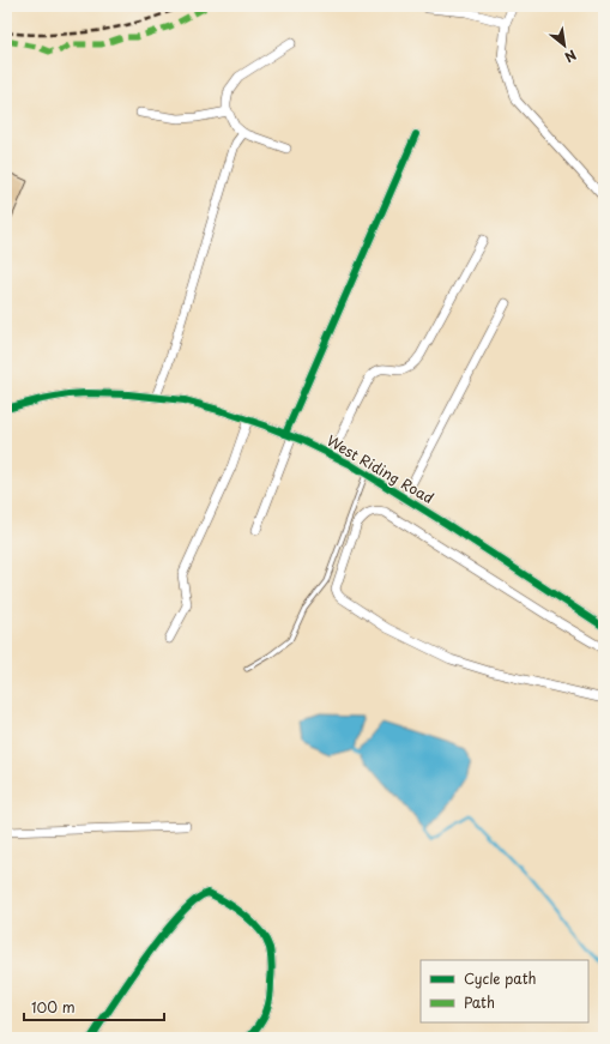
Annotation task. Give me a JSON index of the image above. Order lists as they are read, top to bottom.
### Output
{
  "streets": {
    "street": ["West Riding Road"]
  },
  "legend": ["Cycle path", "Path"],
  "scale_bar": "100 m",
  "north": "bottom right"
}
